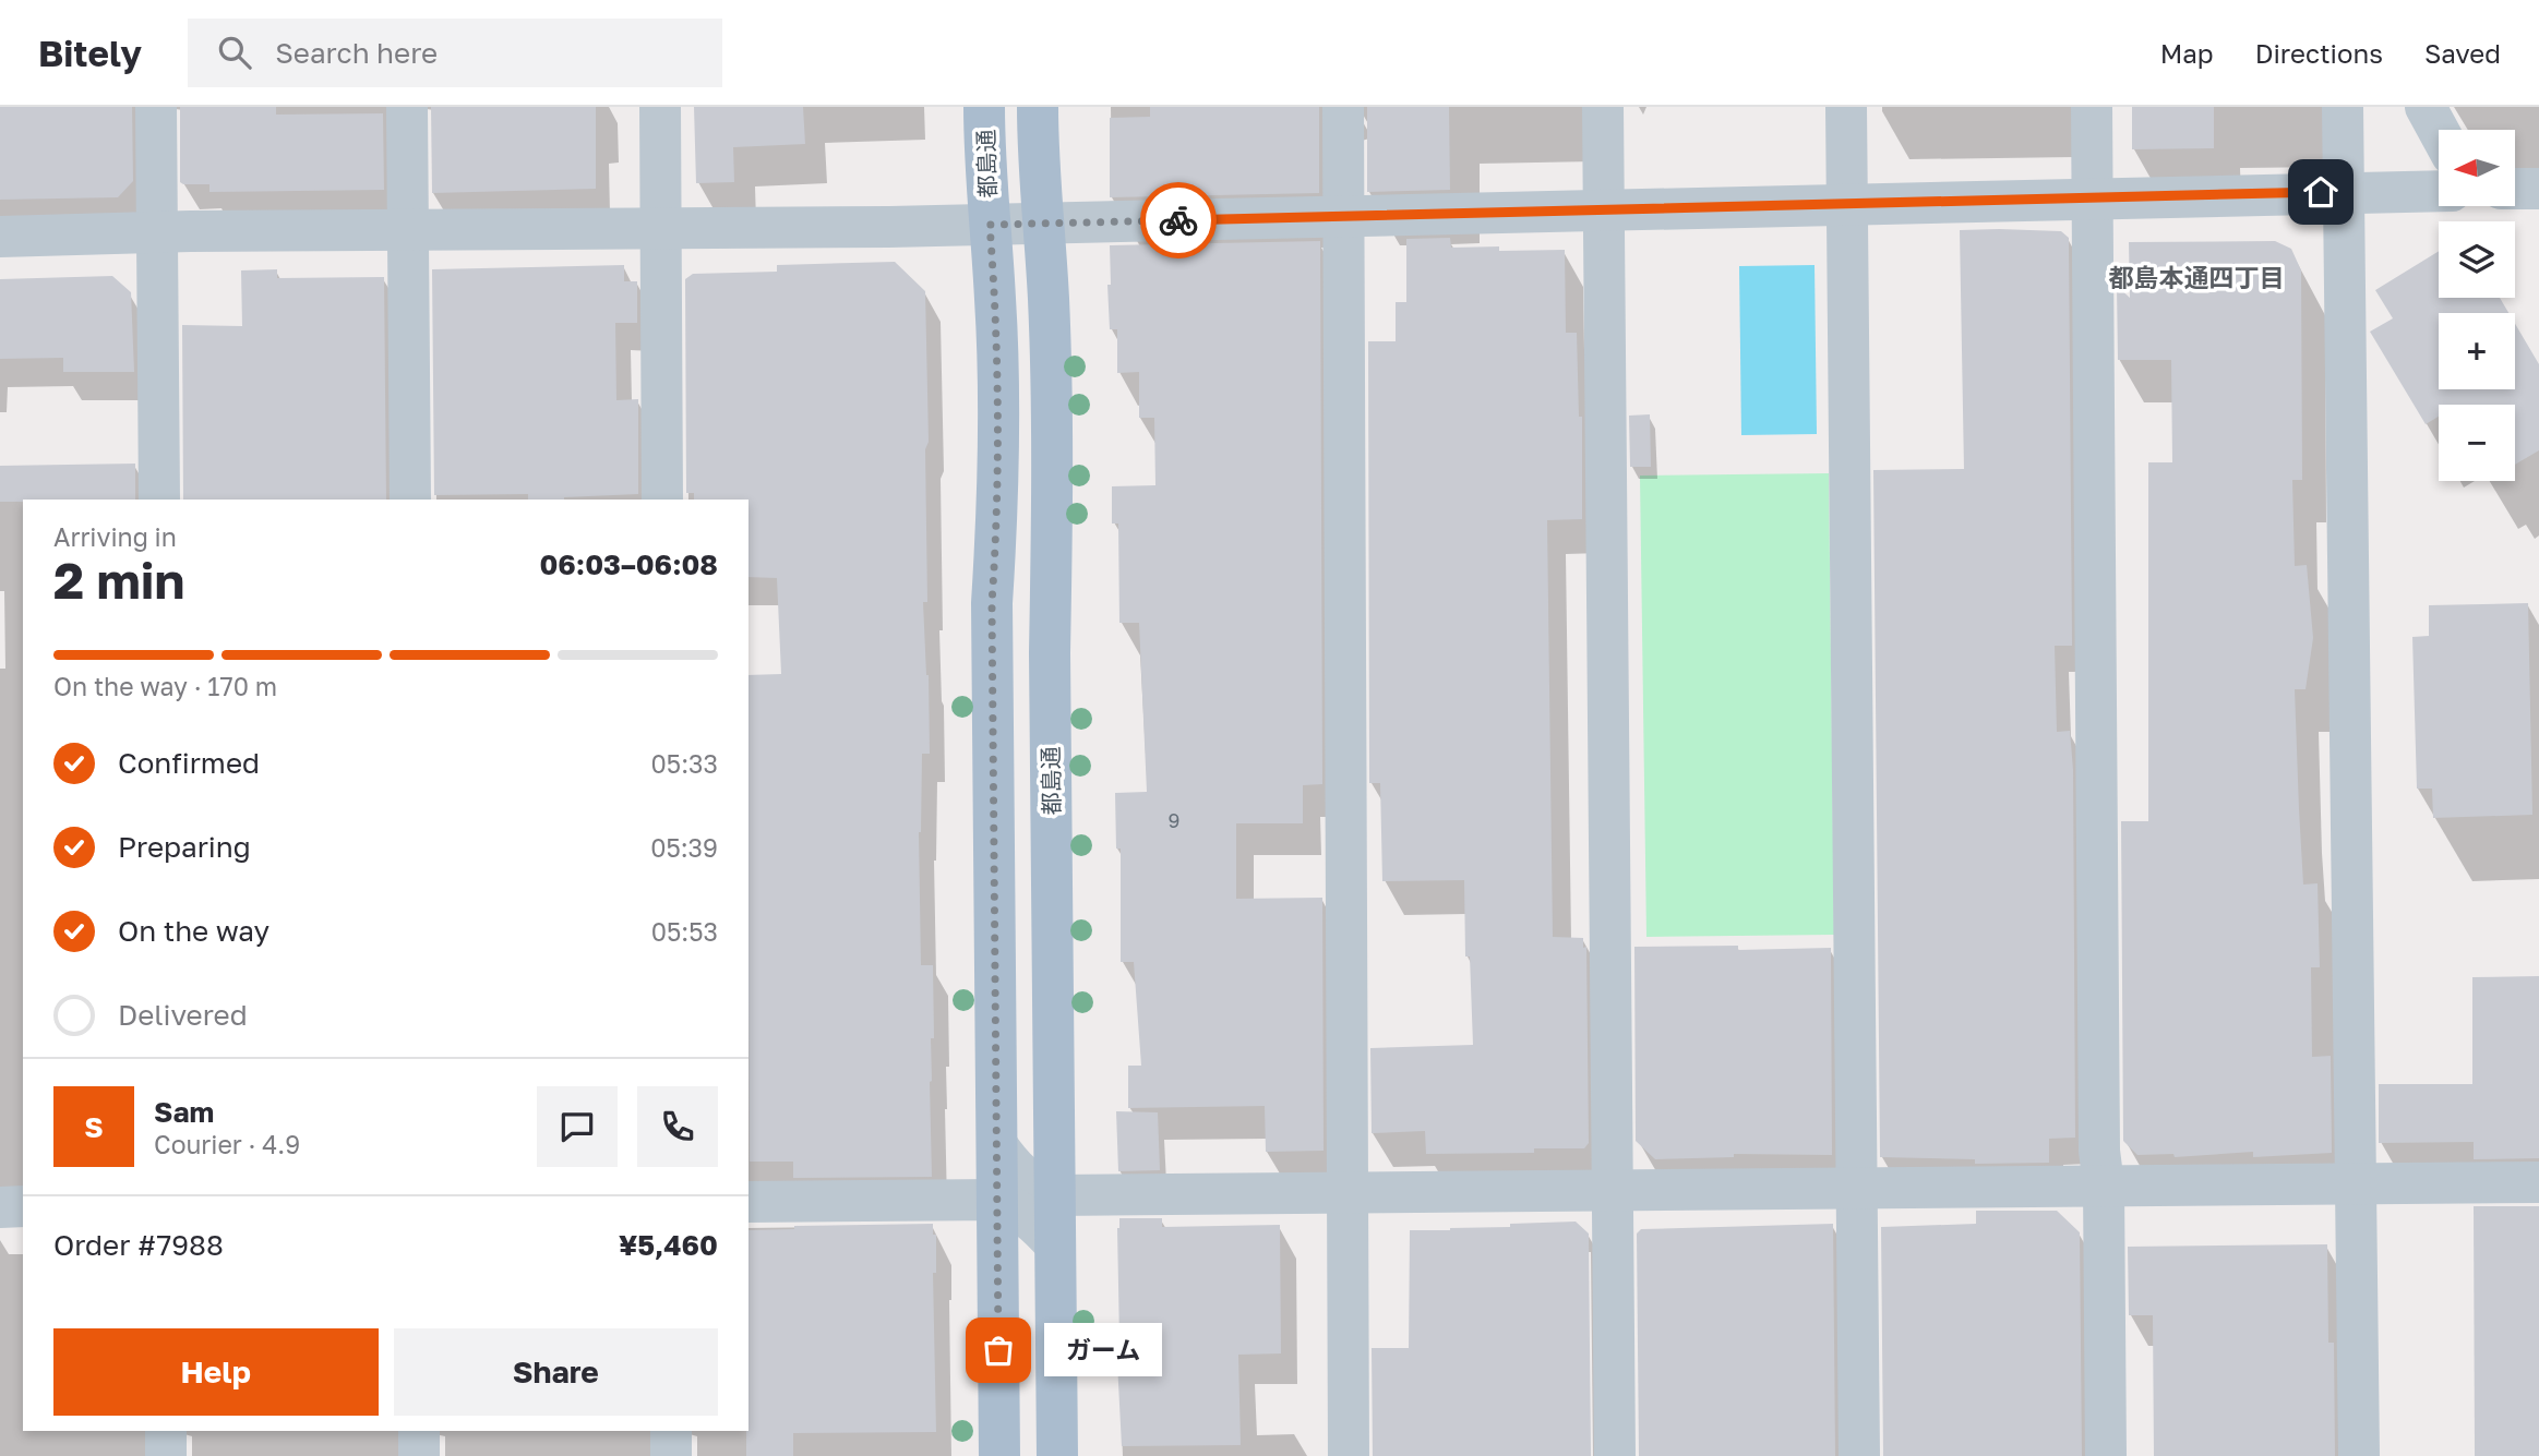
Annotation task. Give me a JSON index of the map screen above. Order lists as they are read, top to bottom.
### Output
{
  "streets": {
    "main road": ["都島通"]
  },
  "districts": ["都島本通四丁目"],
  "places": ["ガーム"],
  "house_numbers": ["9"],
  "north": "left",
  "page": {
    "header": "Bitely",
    "search": "Search here",
    "nav": ["Map", "Directions", "Saved"],
    "map_buttons": ["+", "−"],
    "heading": ["2 min", "Arriving in", "06:03–06:08"],
    "panel": [
      "Sam",
      "Courier · 4.9",
      "Order #7988",
      "¥5,460"
    ],
    "bar": "On the way · 170 m",
    "list": [
      ["Confirmed", "05:33"],
      ["Preparing", "05:39"],
      ["On the way", "05:53"],
      "Delivered"
    ],
    "round": "S",
    "buttons": ["Help", "Share"],
    "bubble": "ガーム"
  }
}
